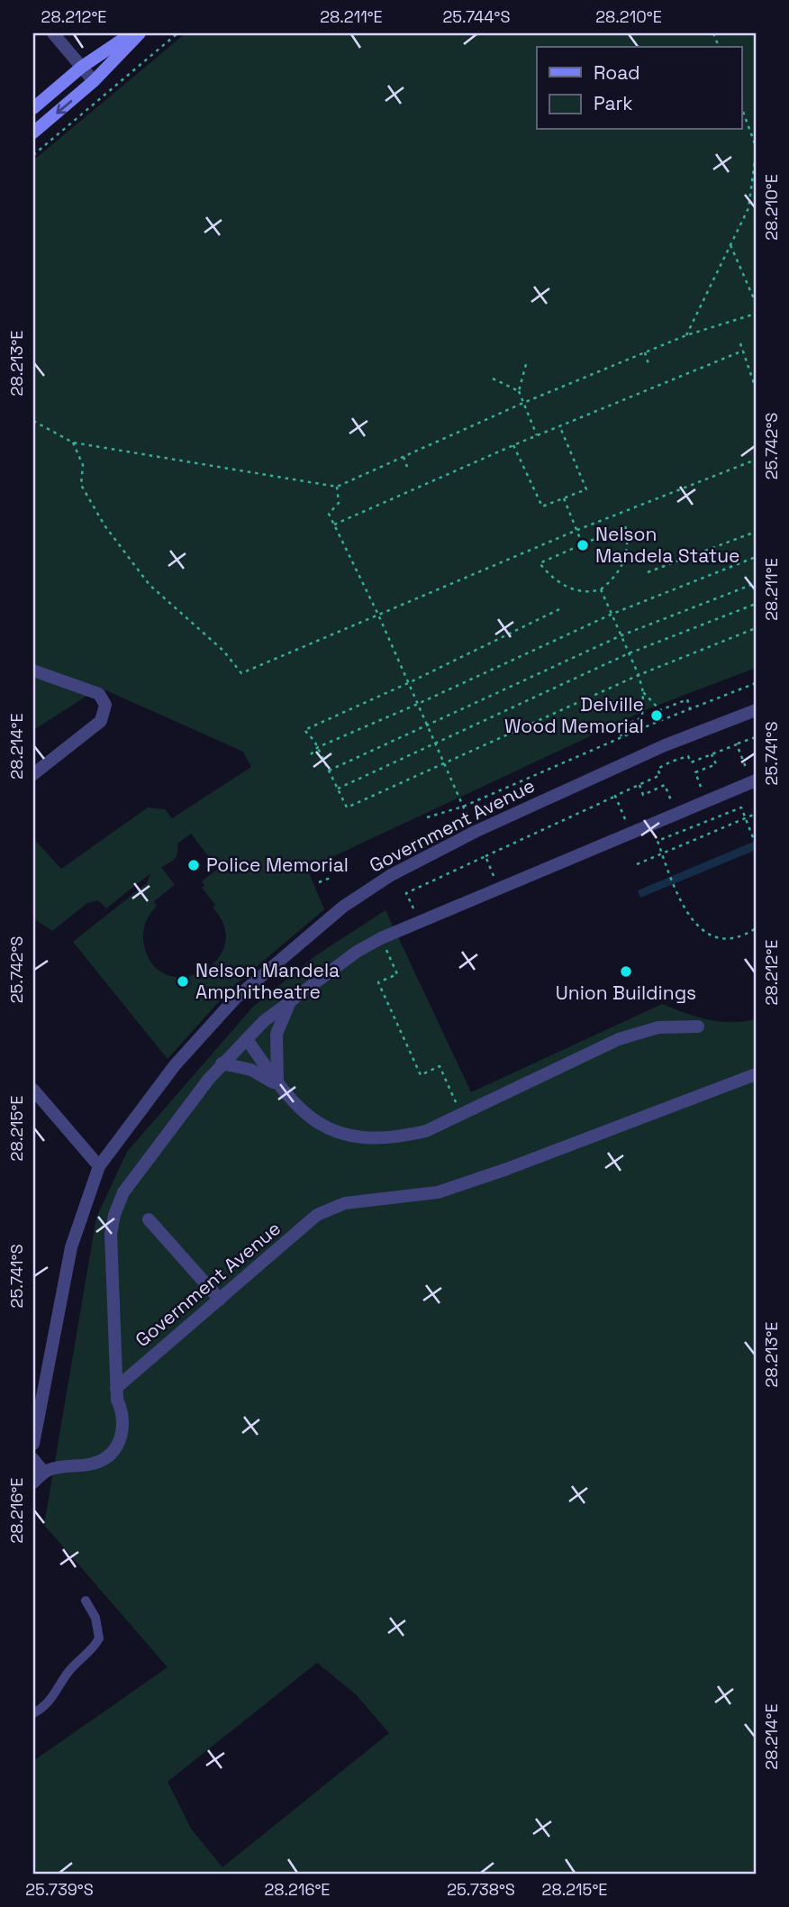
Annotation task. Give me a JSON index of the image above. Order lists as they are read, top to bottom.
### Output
{
  "streets": {
    "street": ["Government Avenue"]
  },
  "places": [
    "Nelson Mandela Statue",
    "Delville Wood Memorial",
    "Police Memorial",
    "Union Buildings",
    "Nelson Mandela Amphitheatre"
  ],
  "legend": ["Road", "Park"],
  "coordinates": [
    "28.212°E",
    "28.211°E",
    "25.744°S",
    "28.210°E",
    "28.213°E",
    "25.742°S",
    "28.214°E",
    "25.741°S",
    "28.215°E",
    "28.216°E",
    "25.739°S",
    "25.738°S"
  ]
}
